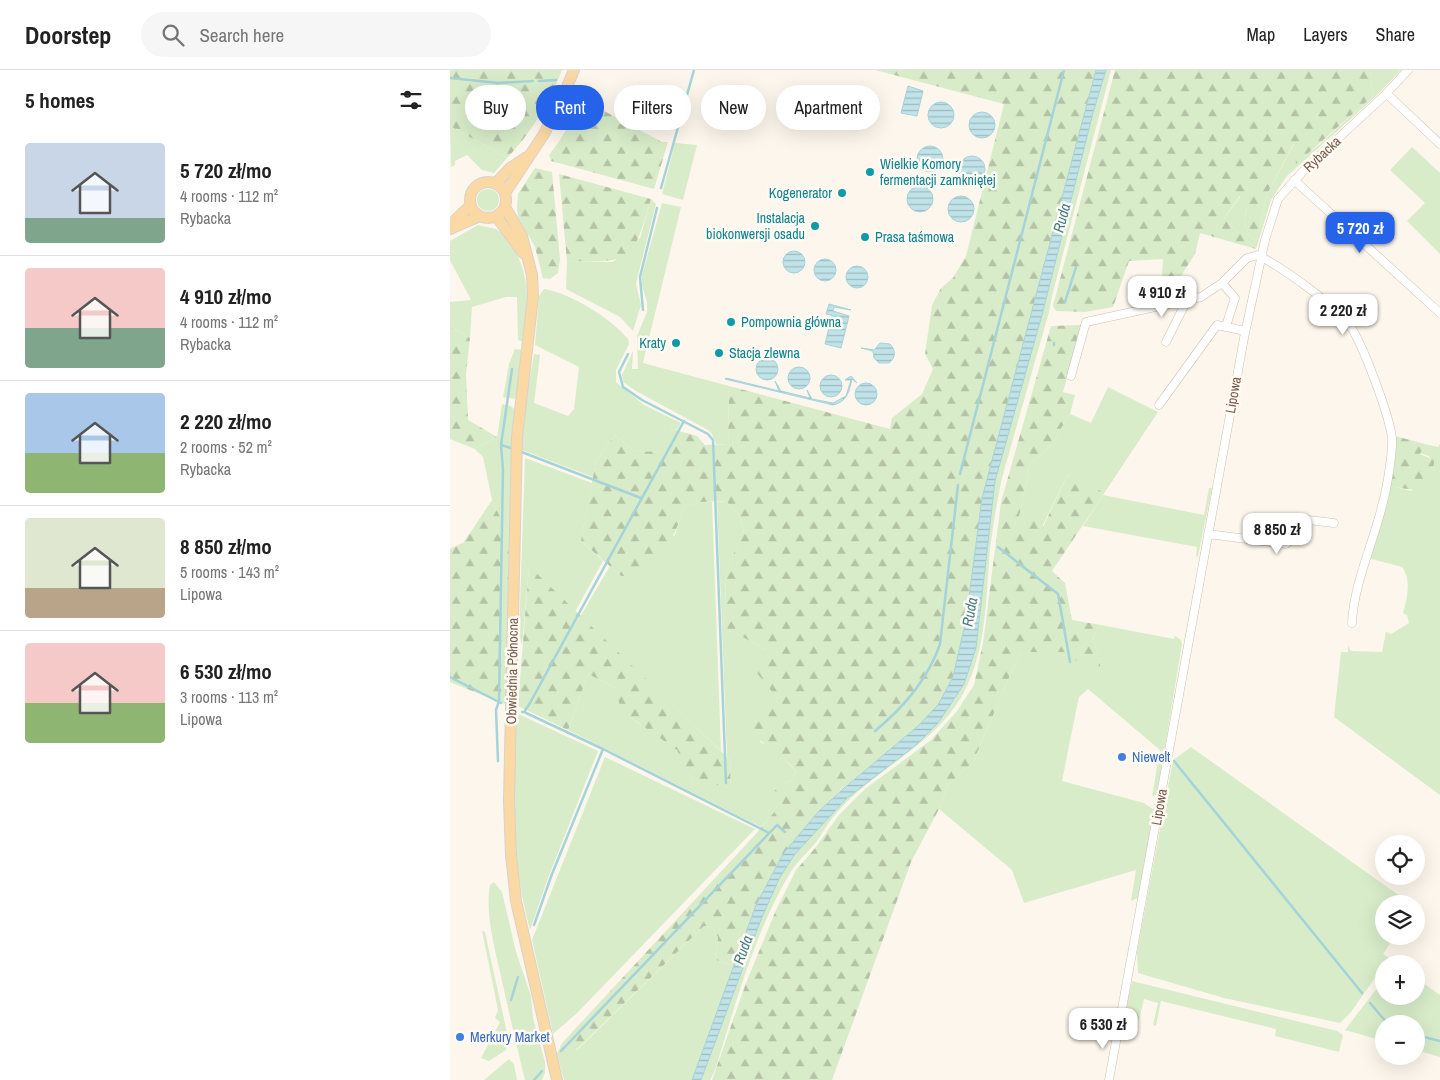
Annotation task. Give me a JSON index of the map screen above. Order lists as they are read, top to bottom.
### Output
{
  "streets": {
    "main road": ["Obwiednia Północna"],
    "street": ["Rybacka", "Lipowa"]
  },
  "crossings": [
    ["Rybacka", "Lipowa"]
  ],
  "water": ["Ruda"],
  "places": [
    "Wielkie Komory fermentacji zamkniętej",
    "Kogenerator",
    "Instalacja biokonwersji osadu",
    "Prasa taśmowa",
    "Pompownia główna",
    "Kraty",
    "Stacja zlewna",
    "Niewelt",
    "Merkury Market"
  ],
  "page": {
    "header": "Doorstep",
    "search": "Search here",
    "nav": ["Map", "Layers", "Share"],
    "heading": "5 homes",
    "chip": [
      "Buy",
      "Rent",
      "Filters",
      "New",
      "Apartment"
    ],
    "list": [
      {
        "name": "5 720 zł/mo",
        "note": "4 rooms · 112 m² · Rybacka"
      },
      {
        "name": "4 910 zł/mo",
        "note": "4 rooms · 112 m² · Rybacka"
      },
      {
        "name": "2 220 zł/mo",
        "note": "2 rooms · 52 m² · Rybacka"
      },
      {
        "name": "8 850 zł/mo",
        "note": "5 rooms · 143 m² · Lipowa"
      },
      {
        "name": "6 530 zł/mo",
        "note": "3 rooms · 113 m² · Lipowa"
      }
    ],
    "price": [
      "5 720 zł",
      "4 910 zł",
      "2 220 zł",
      "8 850 zł",
      "6 530 zł"
    ],
    "map_buttons": ["+", "−"]
  }
}
